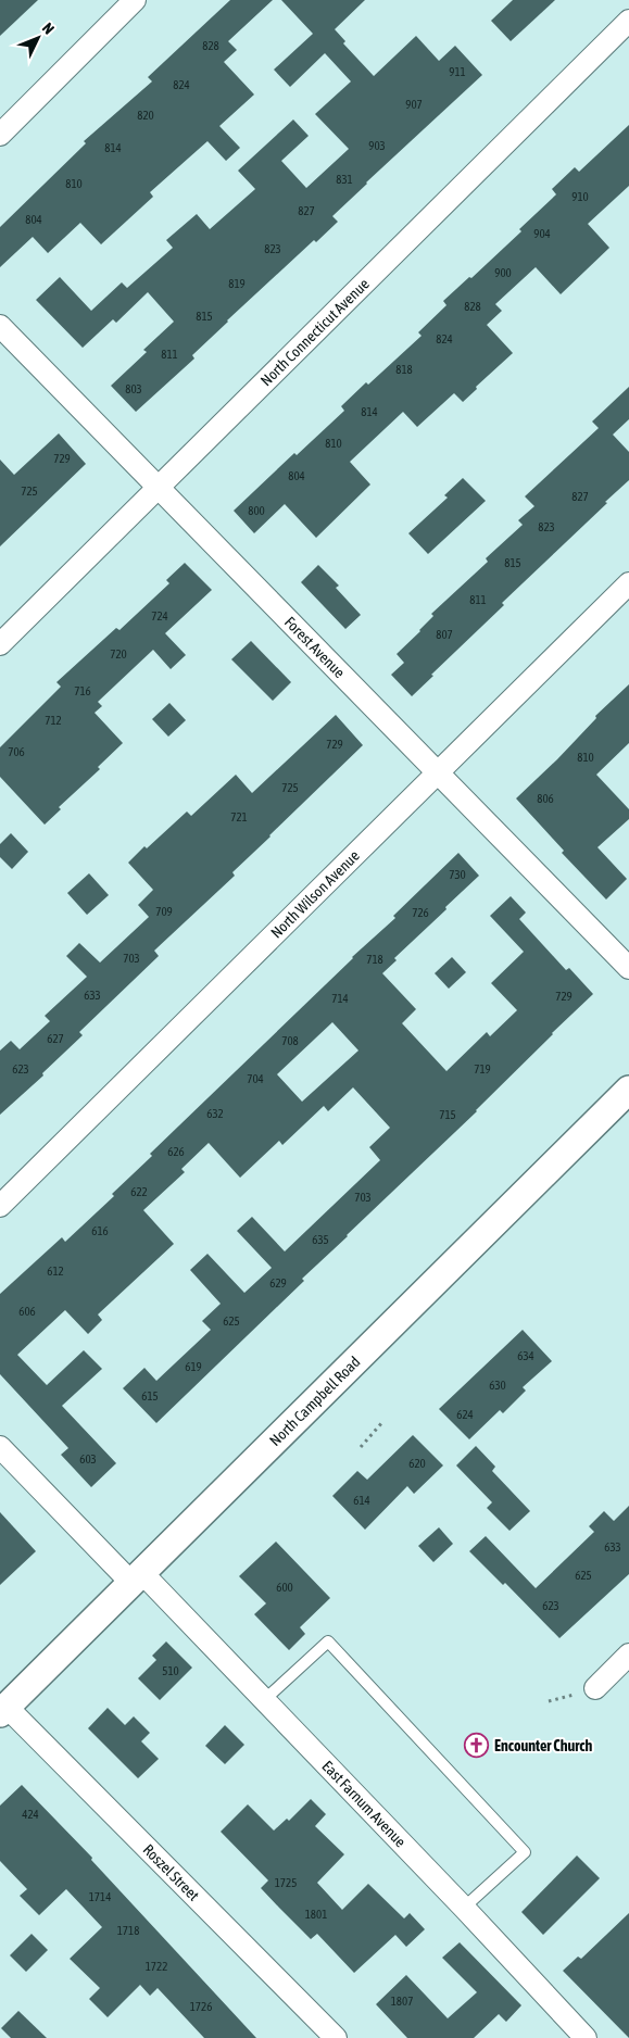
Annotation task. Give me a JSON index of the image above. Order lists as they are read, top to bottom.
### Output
{
  "streets": {
    "street": [
      "North Connecticut Avenue",
      "Forest Avenue",
      "North Wilson Avenue",
      "North Campbell Road",
      "East Farnum Avenue",
      "Roszel Street"
    ]
  },
  "crossings": [
    ["North Connecticut Avenue", "Forest Avenue"],
    ["Forest Avenue", "North Wilson Avenue"],
    ["North Campbell Road", "East Farnum Avenue"],
    ["North Campbell Road", "Roszel Street"]
  ],
  "places": {
    "church": ["Encounter Church"]
  },
  "house_numbers": [
    "828",
    "911",
    "824",
    "907",
    "820",
    "903",
    "814",
    "831",
    "810",
    "910",
    "827",
    "804",
    "904",
    "823",
    "900",
    "819",
    "828",
    "815",
    "824",
    "811",
    "818",
    "803",
    "814",
    "810",
    "729",
    "804",
    "725",
    "827",
    "800",
    "823",
    "815",
    "811",
    "724",
    "807",
    "720",
    "716",
    "712",
    "729",
    "706",
    "810",
    "725",
    "806",
    "721",
    "730",
    "709",
    "726",
    "703",
    "718",
    "633",
    "729",
    "714",
    "627",
    "708",
    "623",
    "719",
    "704",
    "632",
    "715",
    "626",
    "622",
    "703",
    "616",
    "635",
    "612",
    "629",
    "606",
    "625",
    "634",
    "619",
    "630",
    "615",
    "624",
    "603",
    "620",
    "614",
    "633",
    "625",
    "600",
    "623",
    "510",
    "424",
    "1725",
    "1714",
    "1801",
    "1718",
    "1722",
    "1807",
    "1726"
  ],
  "north": "top right"
}
